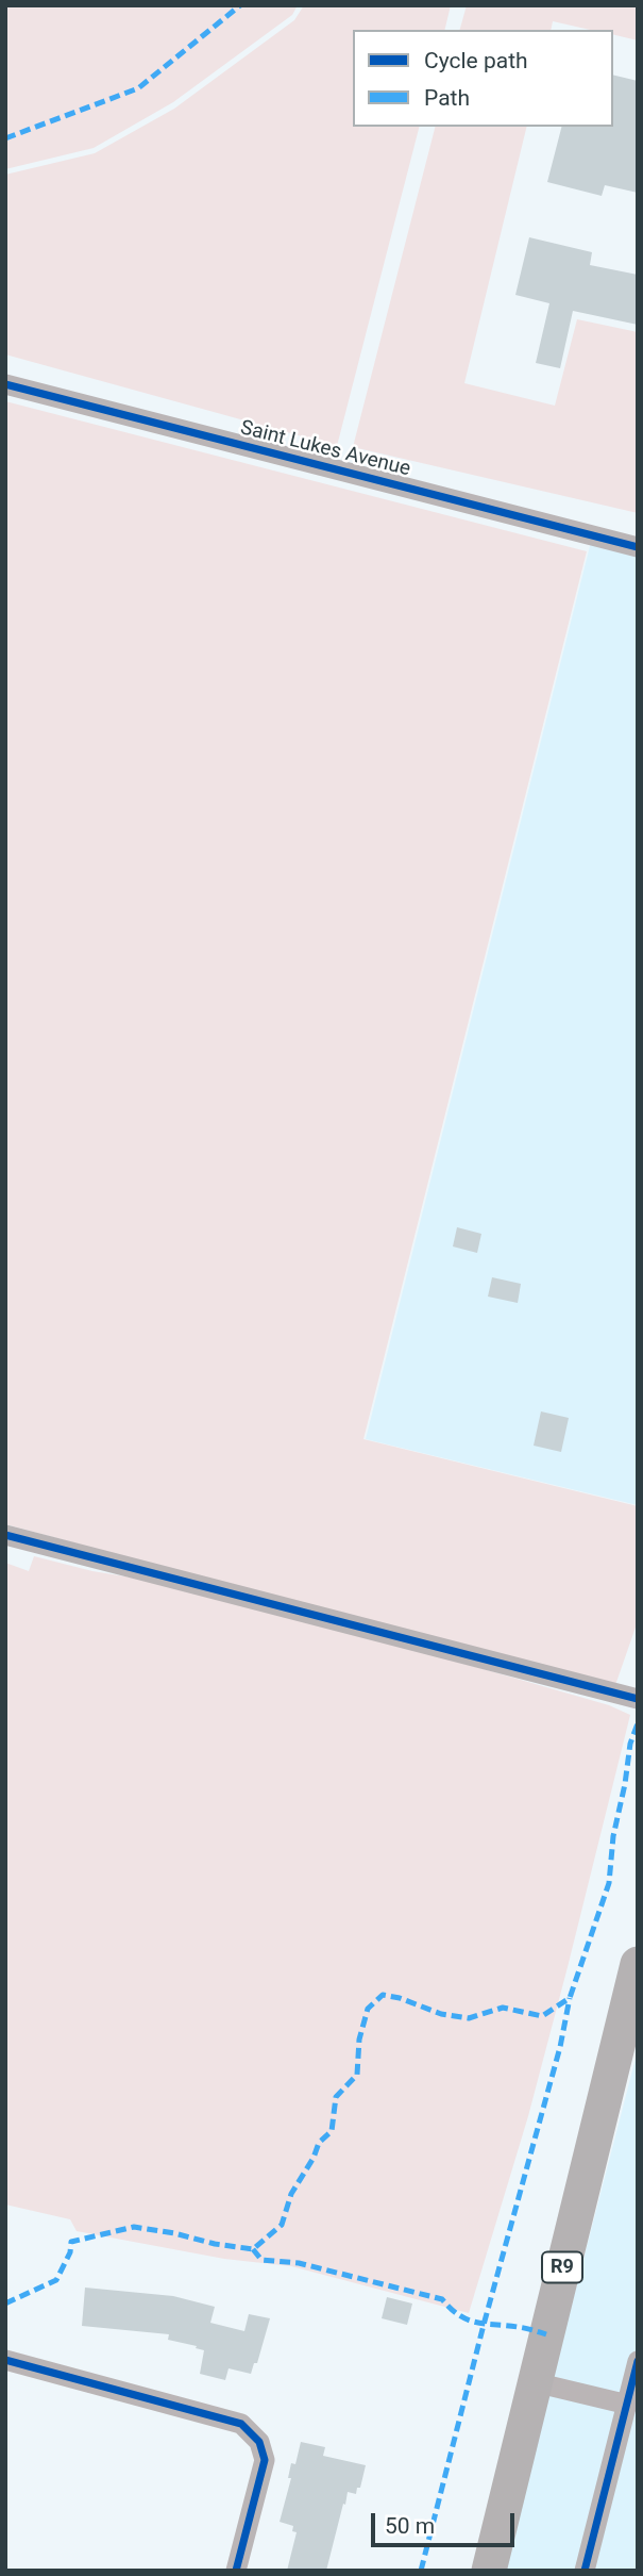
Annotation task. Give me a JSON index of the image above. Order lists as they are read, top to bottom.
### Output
{
  "streets": {
    "highway": ["R9"],
    "street": ["Saint Lukes Avenue"]
  },
  "legend": ["Cycle path", "Path"],
  "scale_bar": "50 m"
}
